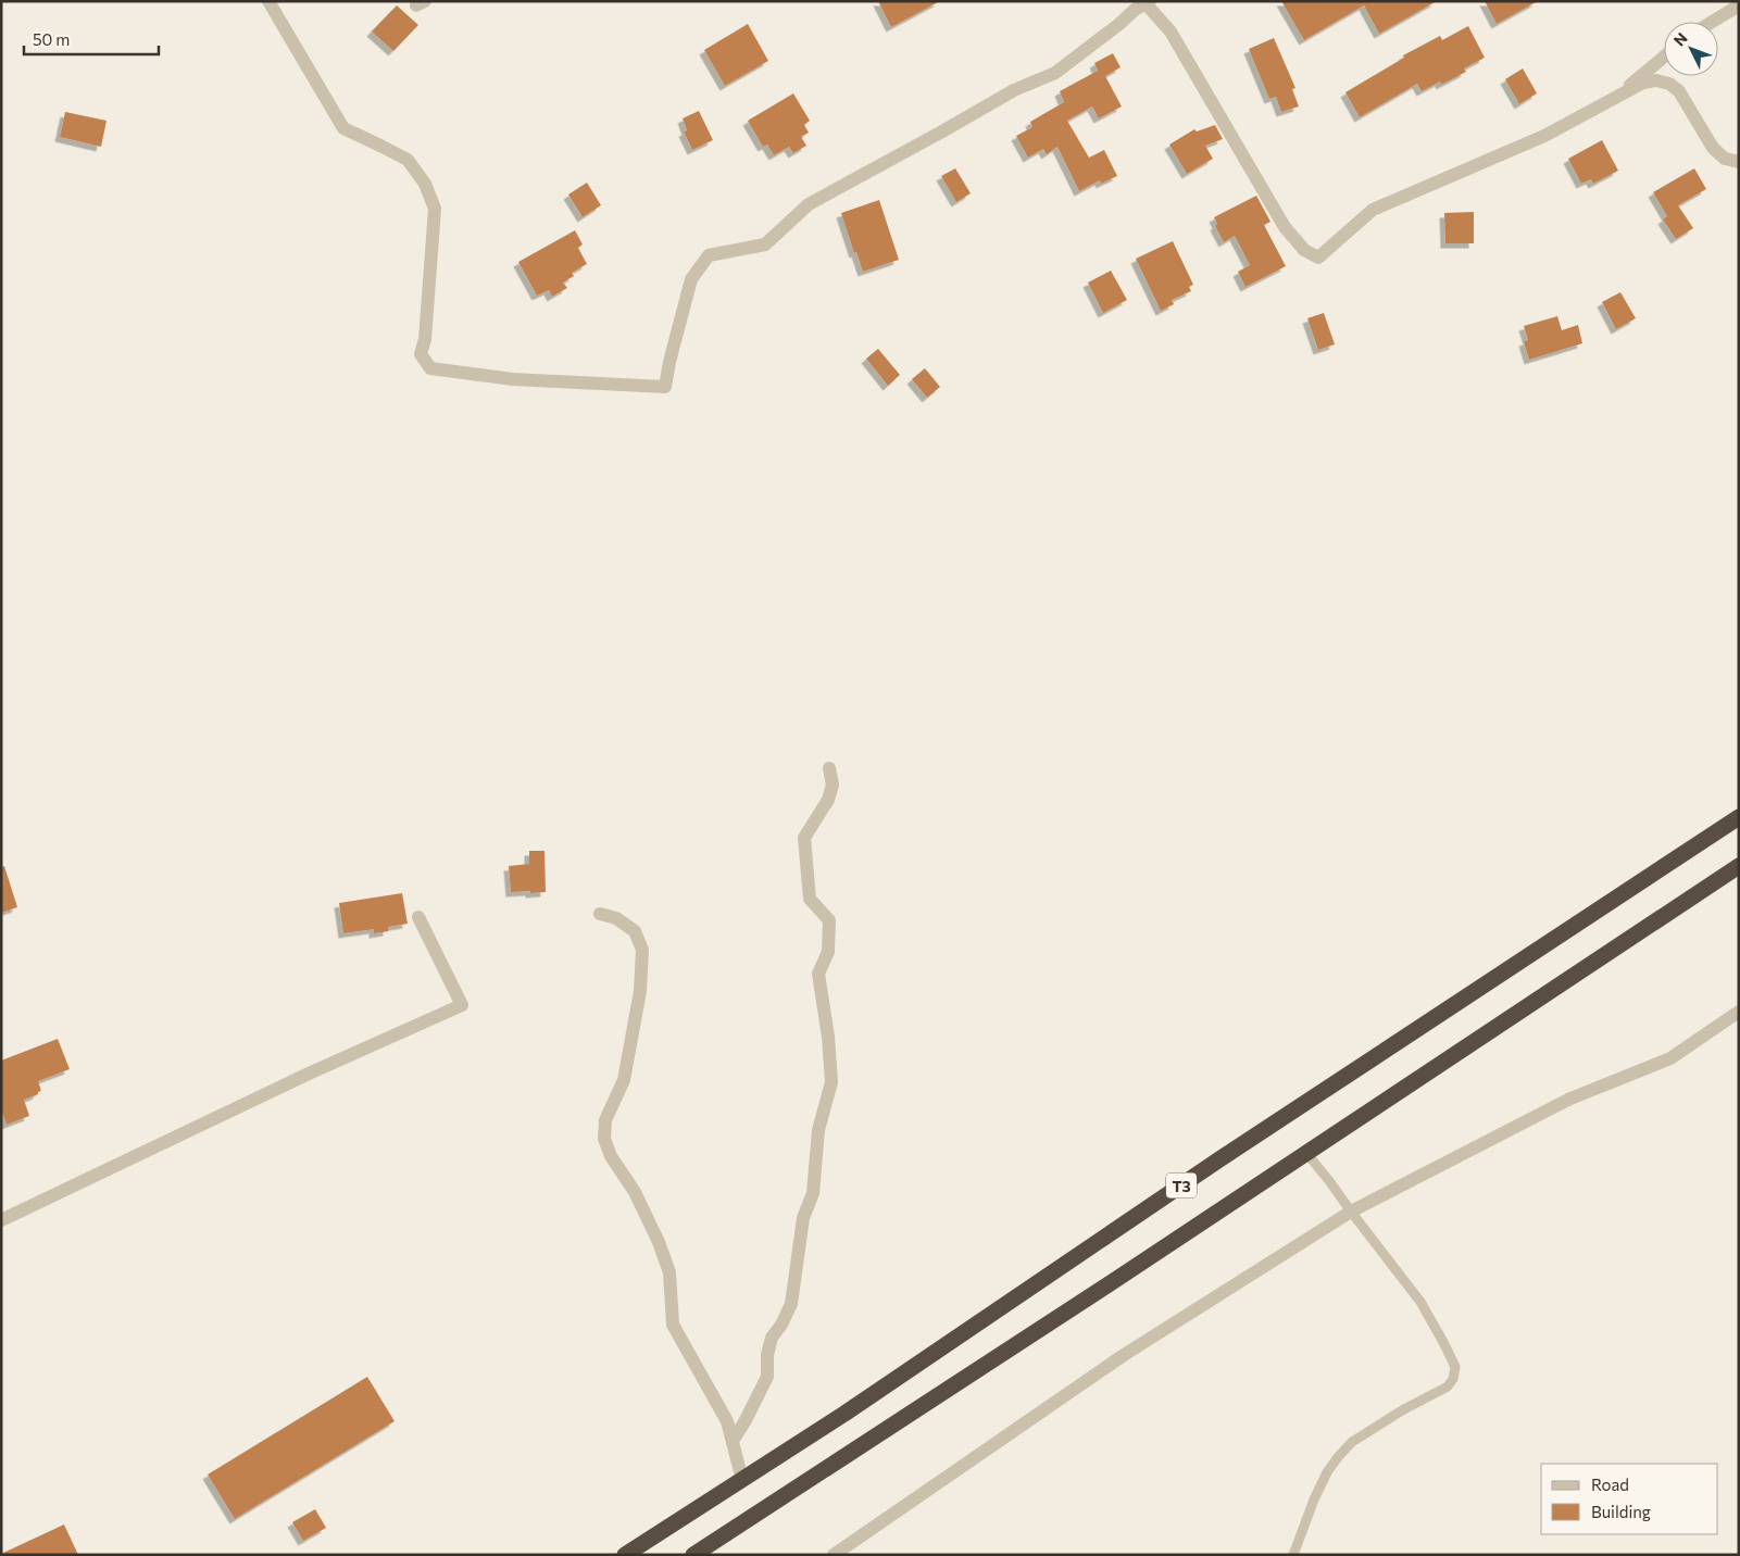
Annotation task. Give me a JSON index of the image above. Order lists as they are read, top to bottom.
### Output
{
  "streets": {
    "highway": ["T3"]
  },
  "legend": ["Road", "Building"],
  "scale_bar": "50 m",
  "north": "top left"
}
